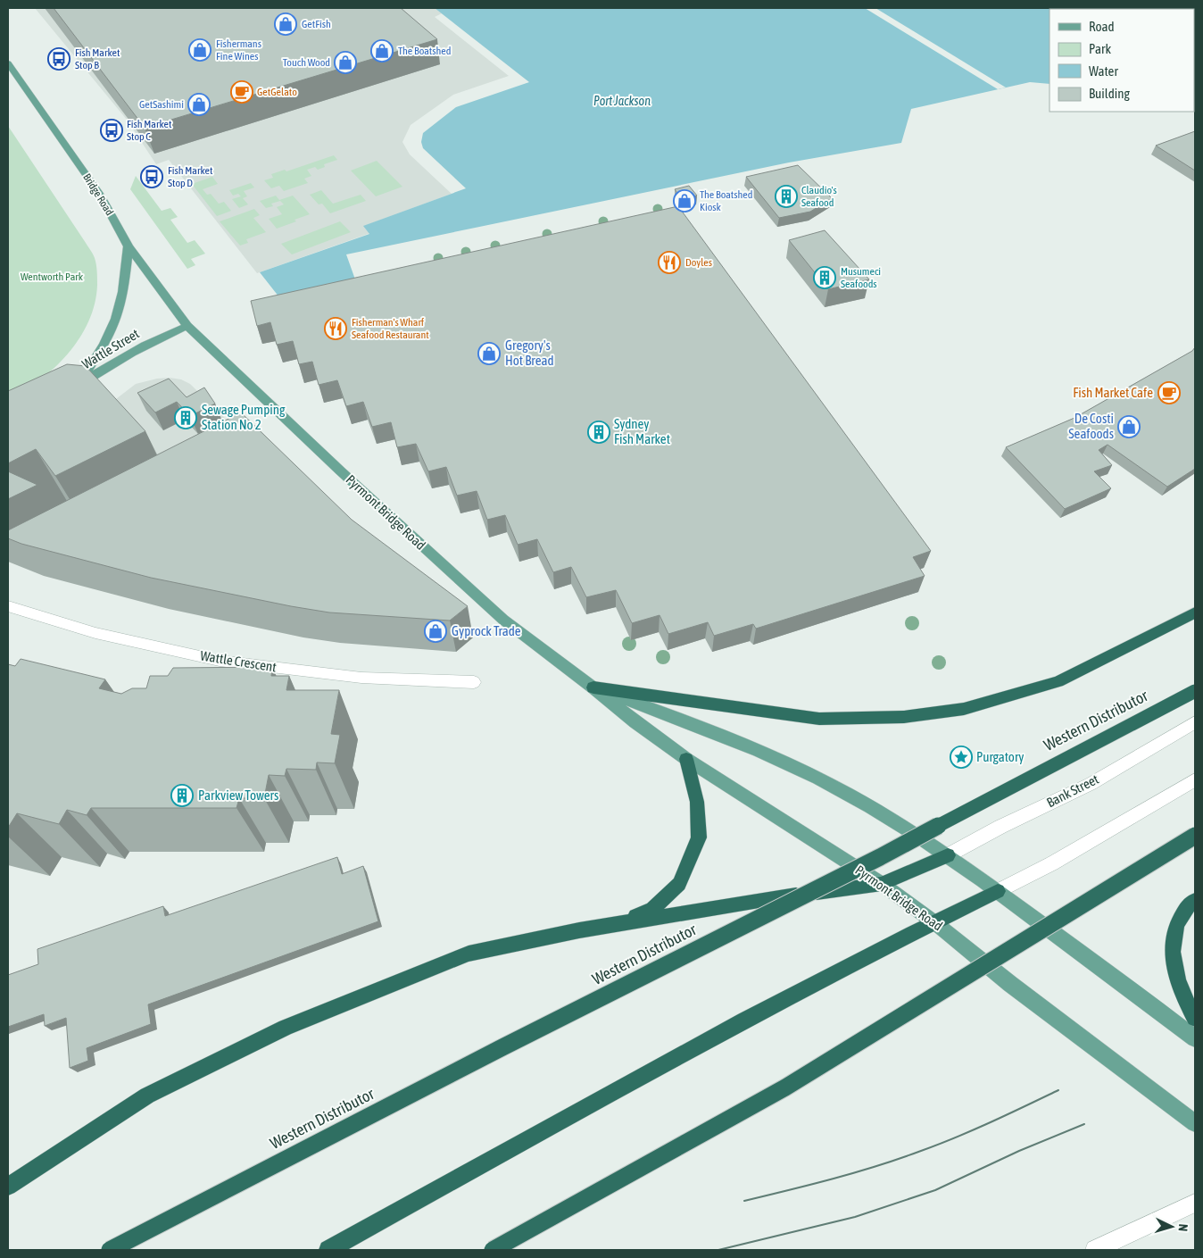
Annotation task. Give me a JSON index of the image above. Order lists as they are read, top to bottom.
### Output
{
  "streets": {
    "highway": ["Western Distributor"],
    "main road": ["Bridge Road", "Wattle Street", "Pyrmont Bridge Road"],
    "street": ["Wattle Crescent", "Bank Street"]
  },
  "crossings": [
    ["Bridge Road", "Wattle Street"],
    ["Bridge Road", "Pyrmont Bridge Road"],
    ["Wattle Street", "Pyrmont Bridge Road"],
    ["Pyrmont Bridge Road", "Bank Street"]
  ],
  "water": ["Port Jackson"],
  "parks": ["Wentworth Park"],
  "places": {
    "shop": [
      "GetFish",
      "Fishermans Fine Wines",
      "The Boatshed",
      "Touch Wood",
      "GetSashimi",
      "The Boatshed Kiosk",
      "Gregory's Hot Bread",
      "De Costi Seafoods",
      "Gyprock Trade"
    ],
    "bus stop": ["Fish Market Stop B", "Fish Market Stop C", "Fish Market Stop D"],
    "cafe": ["GetGelato", "Fish Market Cafe"],
    "building": [
      "Claudio's Seafood",
      "Musumeci Seafoods",
      "Sewage Pumping Station No 2",
      "Sydney Fish Market",
      "Parkview Towers"
    ],
    "restaurant": ["Doyles", "Fisherman's Wharf Seafood Restaurant"],
    "place": ["Purgatory"]
  },
  "legend": [
    "Road",
    "Park",
    "Water",
    "Building"
  ],
  "north": "right"
}
